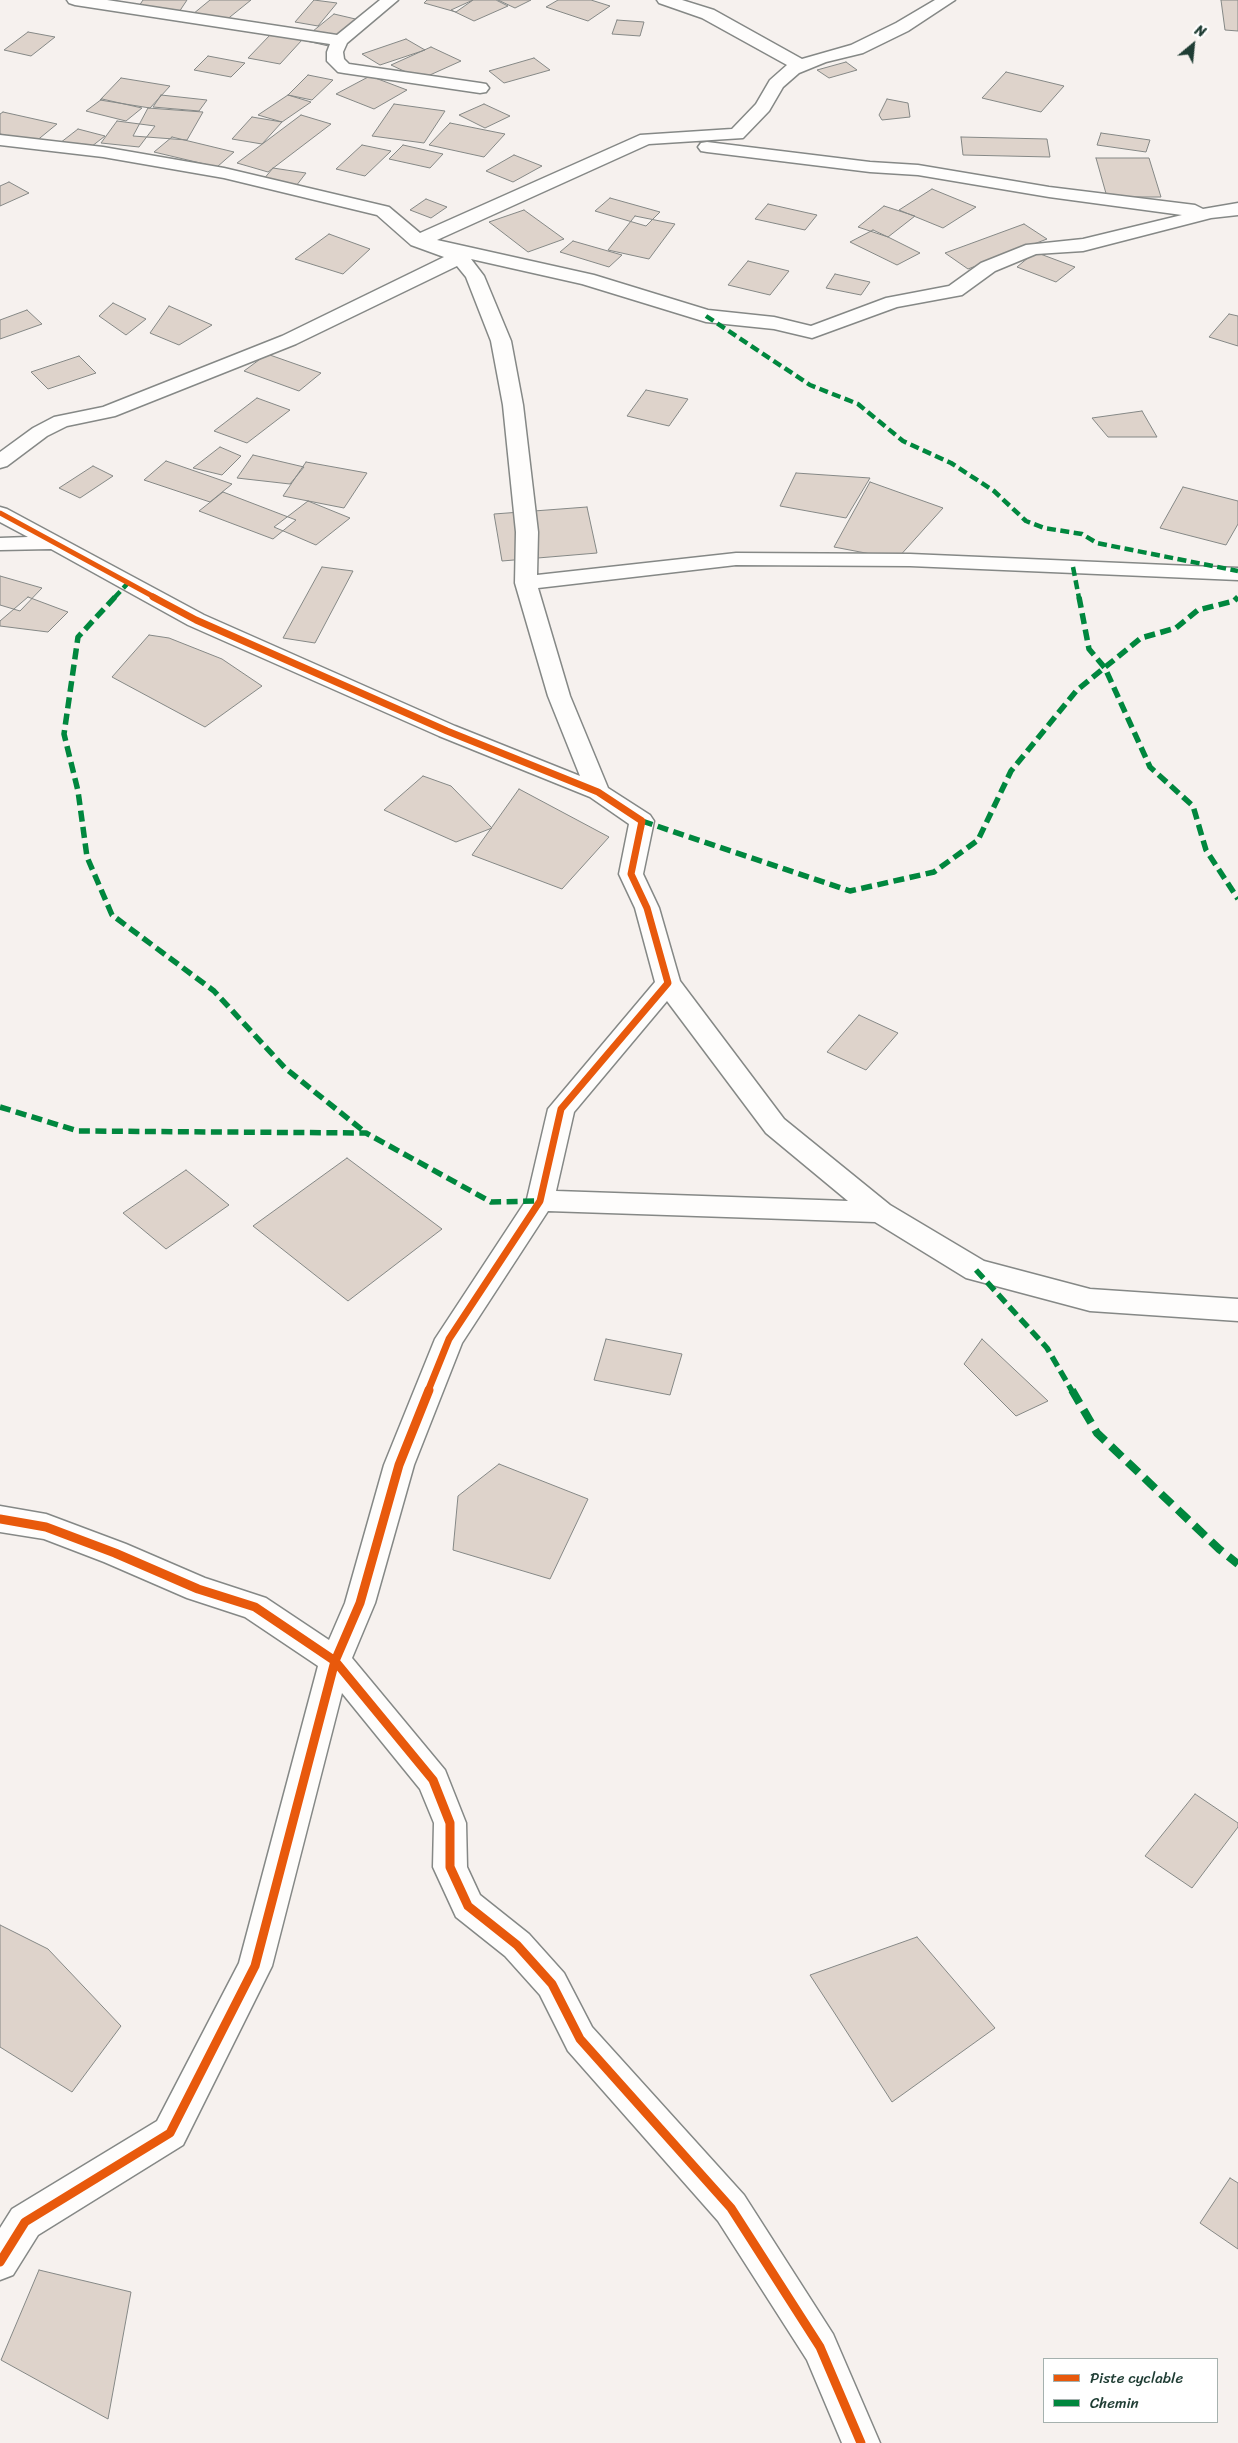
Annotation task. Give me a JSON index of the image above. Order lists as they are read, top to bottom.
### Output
{
  "legend": ["Piste cyclable", "Chemin"],
  "north": "top right"
}
